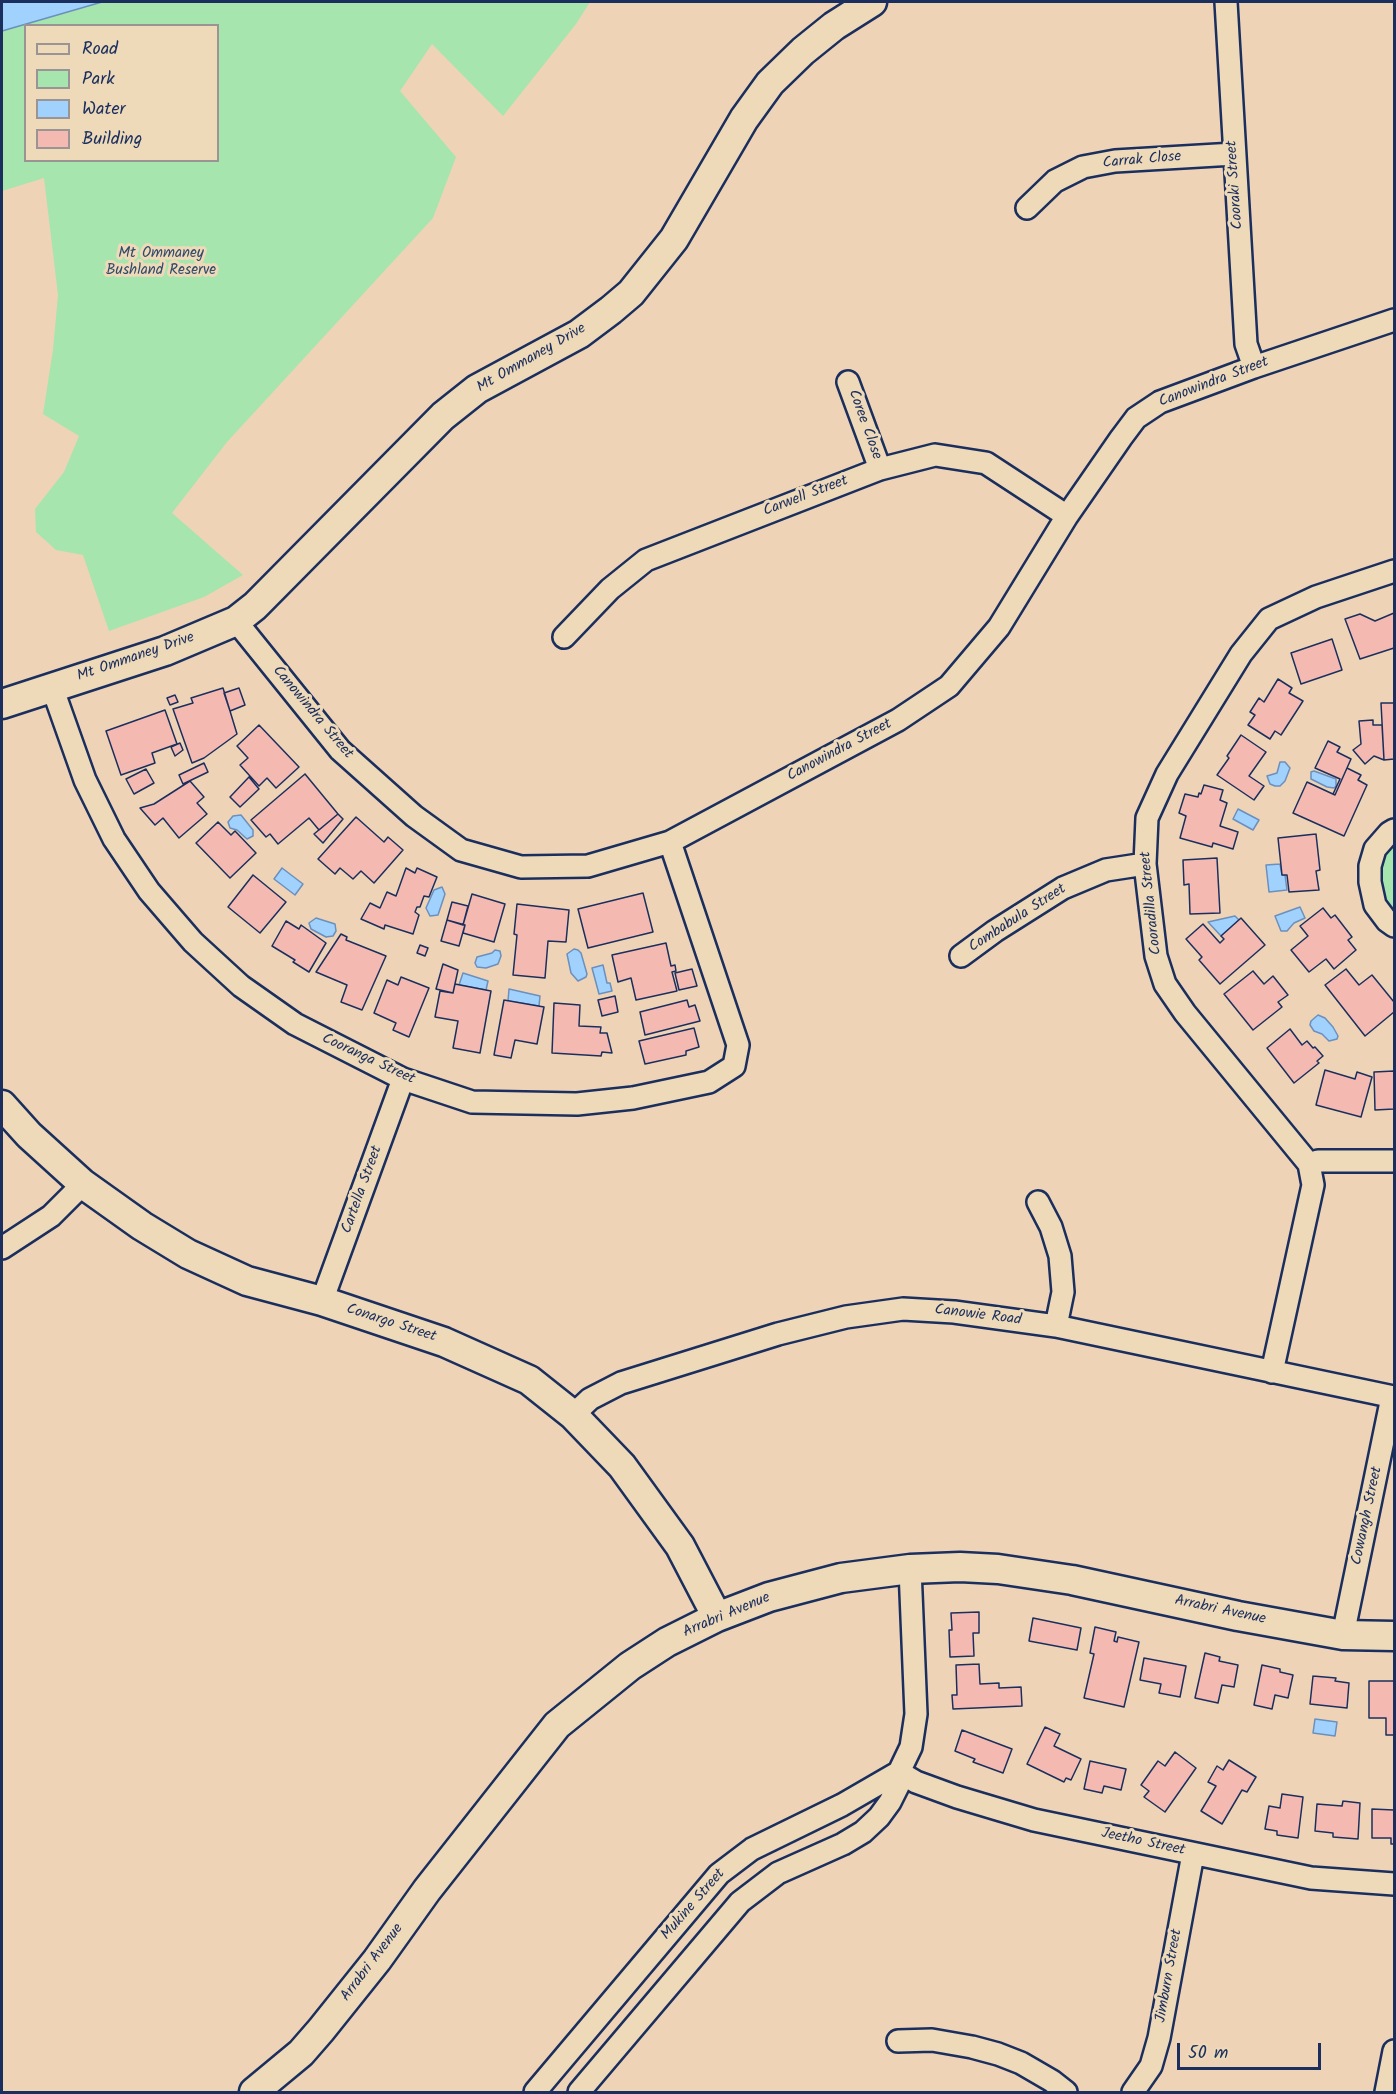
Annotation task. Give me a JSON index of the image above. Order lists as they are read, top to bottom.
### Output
{
  "streets": {
    "street": [
      "Carrak Close",
      "Cooraki Street",
      "Mt Ommaney Drive",
      "Canowindra Street",
      "Coree Close",
      "Carwell Street",
      "Cooradilla Street",
      "Combabula Street",
      "Cooranga Street",
      "Cartella Street",
      "Canowie Road",
      "Conargo Street",
      "Cowangh Street",
      "Arrabri Avenue",
      "Jeetho Street",
      "Mukine Street",
      "Jimburn Street"
    ]
  },
  "crossings": [
    ["Carrak Close", "Cooraki Street"],
    ["Cooraki Street", "Canowindra Street"],
    ["Mt Ommaney Drive", "Canowindra Street"],
    ["Mt Ommaney Drive", "Cooranga Street"],
    ["Canowindra Street", "Carwell Street"],
    ["Canowindra Street", "Cooranga Street"],
    ["Coree Close", "Carwell Street"],
    ["Cooradilla Street", "Combabula Street"],
    ["Cooranga Street", "Cartella Street"],
    ["Cartella Street", "Conargo Street"],
    ["Canowie Road", "Conargo Street"],
    ["Canowie Road", "Cowangh Street"],
    ["Conargo Street", "Arrabri Avenue"],
    ["Cowangh Street", "Arrabri Avenue"],
    ["Jeetho Street", "Mukine Street"],
    ["Jeetho Street", "Jimburn Street"]
  ],
  "parks": ["Mt Ommaney Bushland Reserve"],
  "legend": [
    "Road",
    "Park",
    "Water",
    "Building"
  ],
  "scale_bar": "50 m"
}
